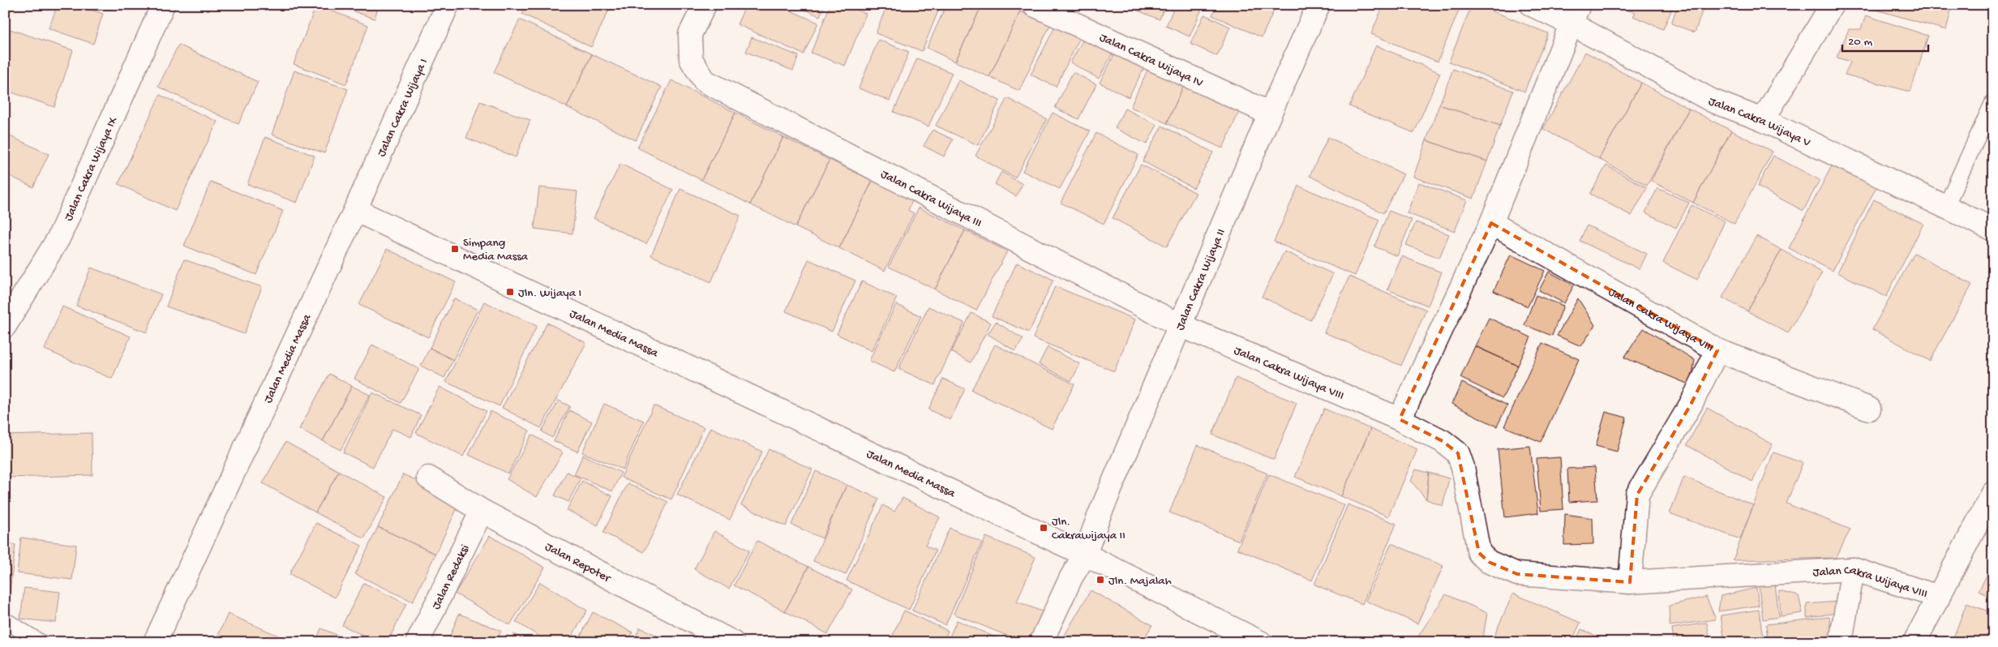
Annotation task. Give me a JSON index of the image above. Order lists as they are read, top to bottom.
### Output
{
  "streets": {
    "street": [
      "Jalan Cakra Wijaya IV",
      "Jalan Cakra Wijaya I",
      "Jalan Cakra Wijaya V",
      "Jalan Cakra Wijaya IX",
      "Jalan Cakra Wijaya III",
      "Jalan Cakra Wijaya II",
      "Jalan Cakra Wijaya VIII",
      "Jalan Media Massa",
      "Jalan Repoter",
      "Jalan Redaksi"
    ]
  },
  "crossings": [
    ["Jalan Cakra Wijaya IV", "Jalan Cakra Wijaya II"],
    ["Jalan Cakra Wijaya I", "Jalan Media Massa"],
    ["Jalan Cakra Wijaya III", "Jalan Cakra Wijaya II"],
    ["Jalan Cakra Wijaya III", "Jalan Cakra Wijaya VIII"],
    ["Jalan Cakra Wijaya II", "Jalan Cakra Wijaya VIII"],
    ["Jalan Cakra Wijaya II", "Jalan Media Massa"],
    ["Jalan Repoter", "Jalan Redaksi"]
  ],
  "places": {
    "transit": [
      "Simpang Media Massa",
      "Jln. Wijaya I",
      "Jln. Cakrawijaya II",
      "Jln. Majalah"
    ]
  },
  "scale_bar": "20 m"
}
